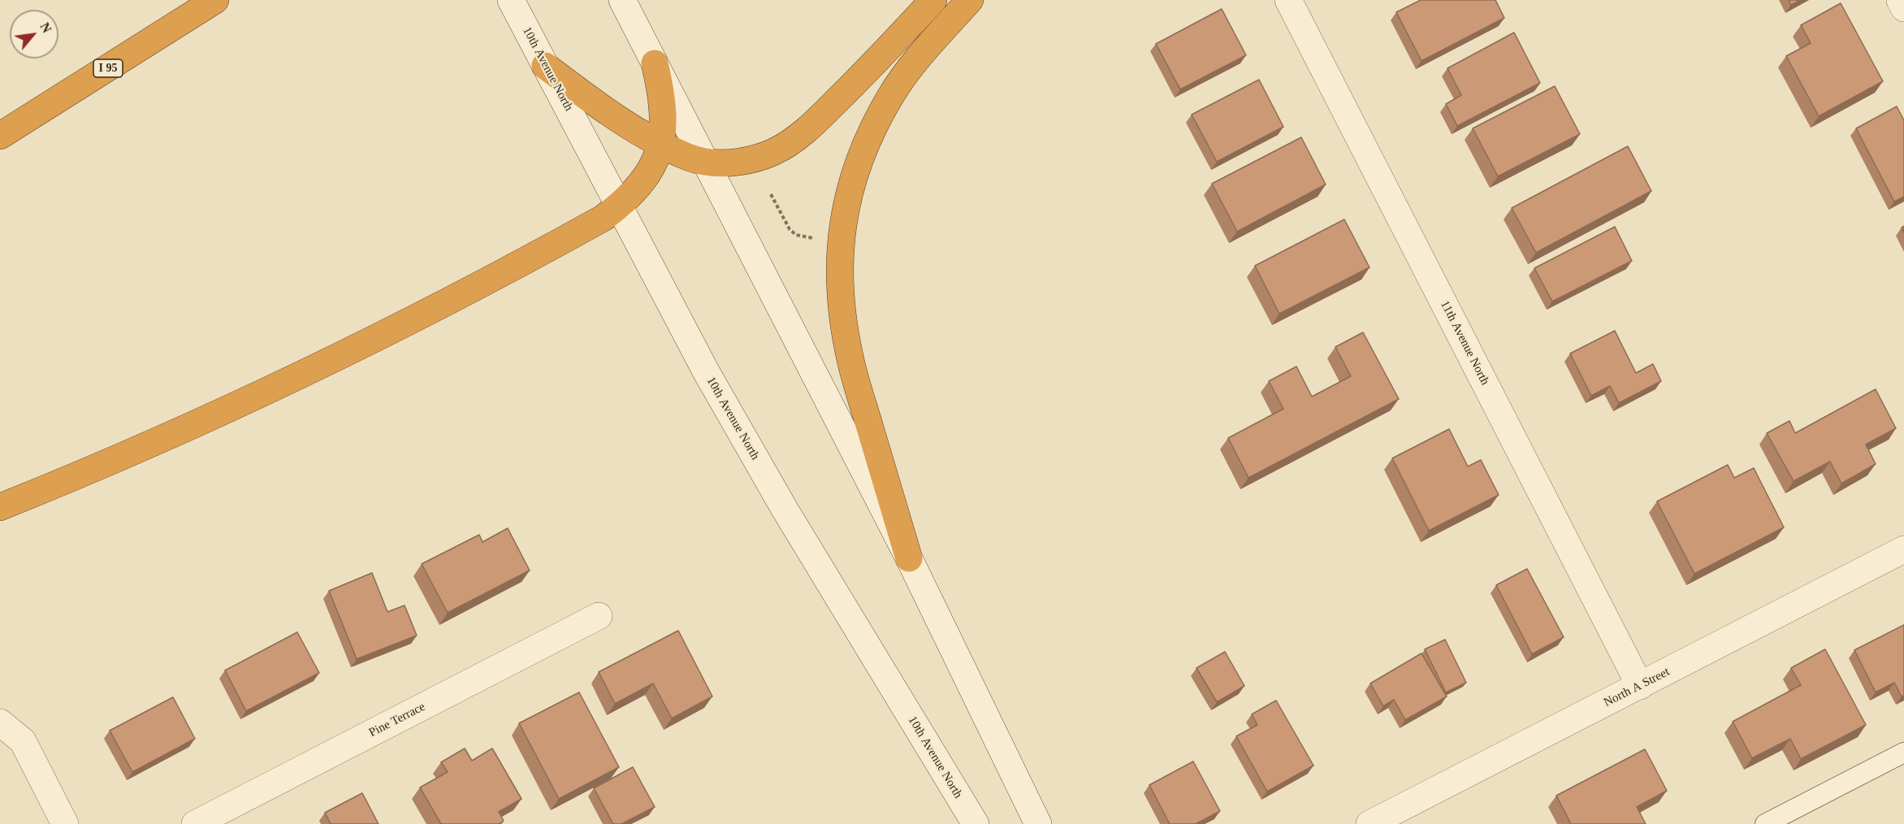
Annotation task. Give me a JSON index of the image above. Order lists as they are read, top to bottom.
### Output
{
  "streets": {
    "highway": ["I 95"],
    "street": [
      "10th Avenue North",
      "11th Avenue North",
      "North A Street",
      "Pine Terrace"
    ]
  },
  "crossings": [
    ["11th Avenue North", "North A Street"]
  ],
  "north": "top right"
}
